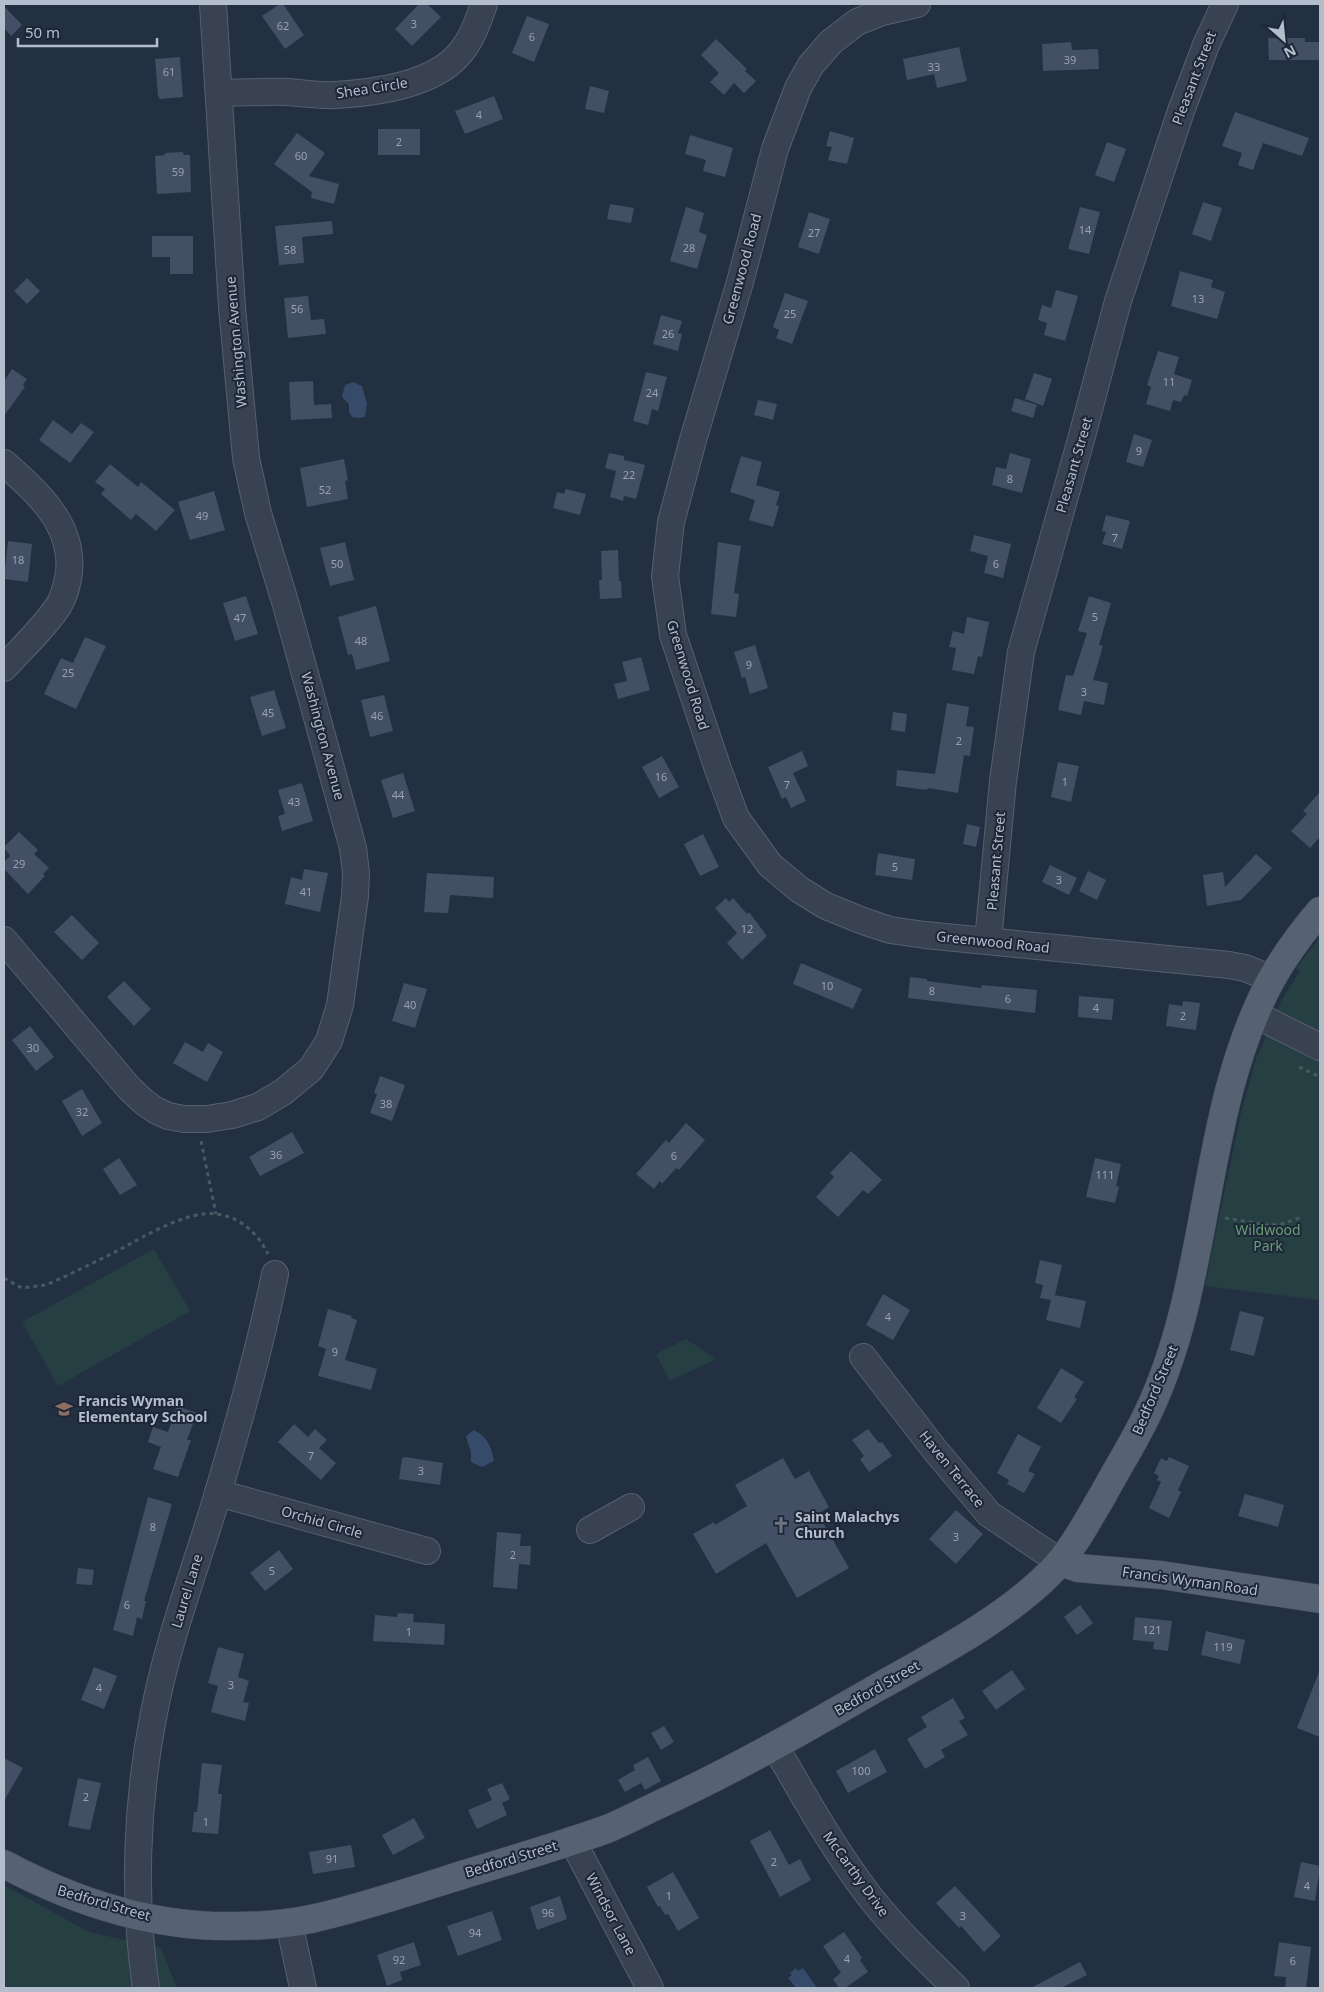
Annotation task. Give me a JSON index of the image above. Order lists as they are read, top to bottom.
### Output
{
  "streets": {
    "main road": ["Bedford Street", "Francis Wyman Road"],
    "street": [
      "Pleasant Street",
      "Shea Circle",
      "Greenwood Road",
      "Washington Avenue",
      "Haven Terrace",
      "Orchid Circle",
      "Laurel Lane",
      "McCarthy Drive",
      "Windsor Lane"
    ]
  },
  "crossings": [
    ["Pleasant Street", "Greenwood Road"],
    ["Shea Circle", "Washington Avenue"],
    ["Greenwood Road", "Bedford Street"],
    ["Bedford Street", "Haven Terrace"],
    ["Bedford Street", "Francis Wyman Road"],
    ["Bedford Street", "Laurel Lane"],
    ["Bedford Street", "McCarthy Drive"],
    ["Bedford Street", "Windsor Lane"],
    ["Haven Terrace", "Francis Wyman Road"],
    ["Orchid Circle", "Laurel Lane"]
  ],
  "parks": ["Wildwood Park"],
  "places": {
    "school or university": ["Francis Wyman Elementary School"],
    "church": ["Saint Malachys Church"]
  },
  "house_numbers": [
    "3",
    "62",
    "6",
    "39",
    "33",
    "61",
    "4",
    "2",
    "60",
    "59",
    "14",
    "27",
    "28",
    "58",
    "13",
    "56",
    "25",
    "26",
    "11",
    "24",
    "9",
    "22",
    "8",
    "52",
    "49",
    "7",
    "18",
    "50",
    "6",
    "5",
    "47",
    "48",
    "9",
    "25",
    "3",
    "45",
    "46",
    "2",
    "16",
    "1",
    "7",
    "44",
    "43",
    "29",
    "5",
    "3",
    "41",
    "12",
    "10",
    "8",
    "6",
    "40",
    "4",
    "2",
    "30",
    "38",
    "32",
    "36",
    "6",
    "111",
    "4",
    "9",
    "7",
    "3",
    "8",
    "3",
    "2",
    "5",
    "6",
    "121",
    "1",
    "119",
    "3",
    "4",
    "100",
    "2",
    "1",
    "91",
    "2",
    "4",
    "1",
    "96",
    "3",
    "94",
    "4",
    "92",
    "6"
  ],
  "scale_bar": "50 m",
  "north": "bottom right"
}
